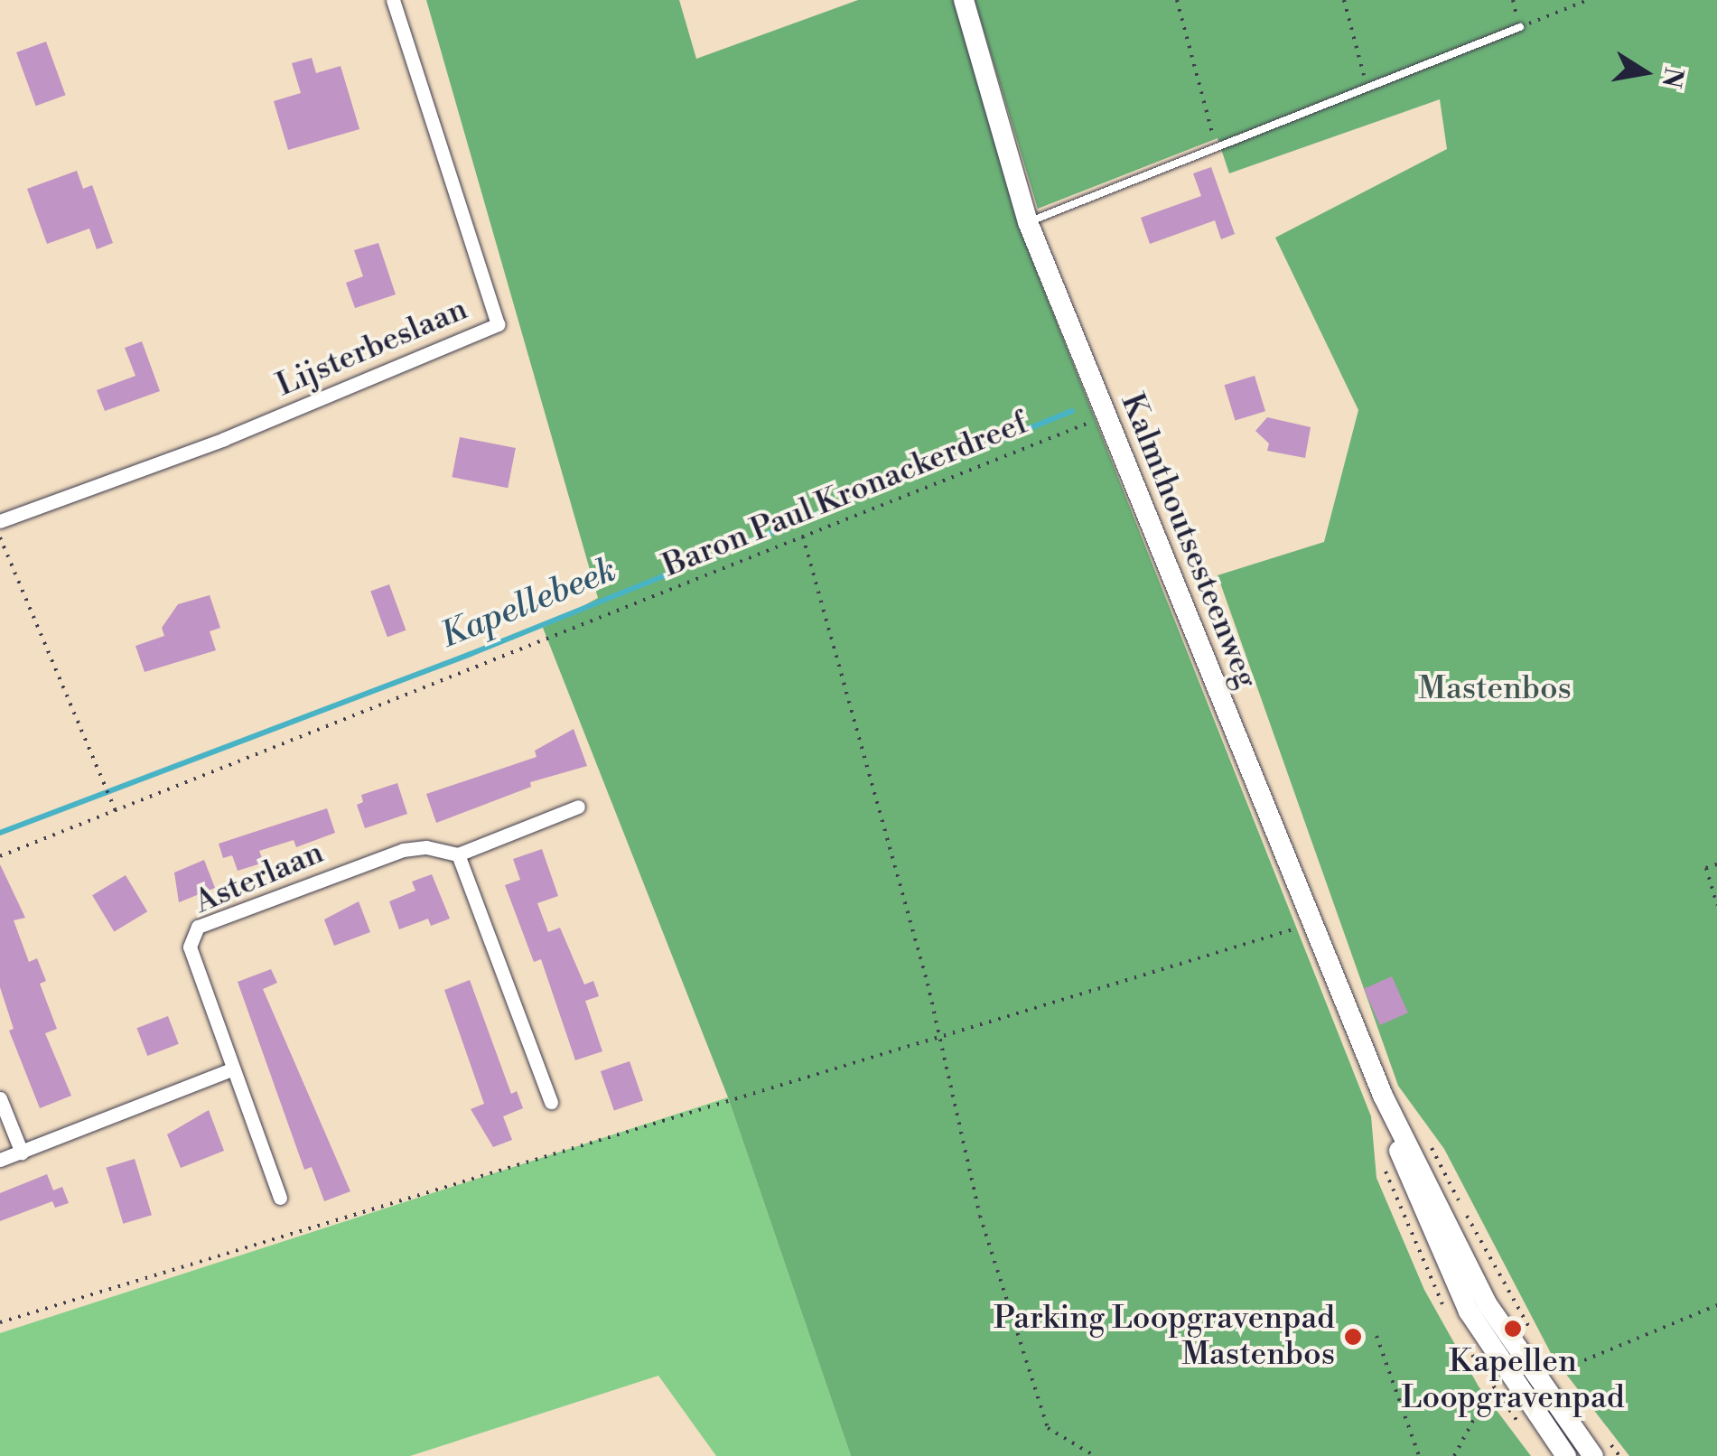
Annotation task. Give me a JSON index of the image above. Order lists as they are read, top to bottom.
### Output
{
  "streets": {
    "main road": ["Kalmthoutsesteenweg"],
    "street": ["Lijsterbeslaan", "Asterlaan"],
    "path": ["Baron Paul Kronackerdreef"]
  },
  "crossings": [
    ["Baron Paul Kronackerdreef", "Kalmthoutsesteenweg"]
  ],
  "water": ["Kapellebeek"],
  "parks": ["Mastenbos"],
  "places": ["Kapellen Loopgravenpad", "Parking Loopgravenpad Mastenbos"],
  "north": "right"
}
